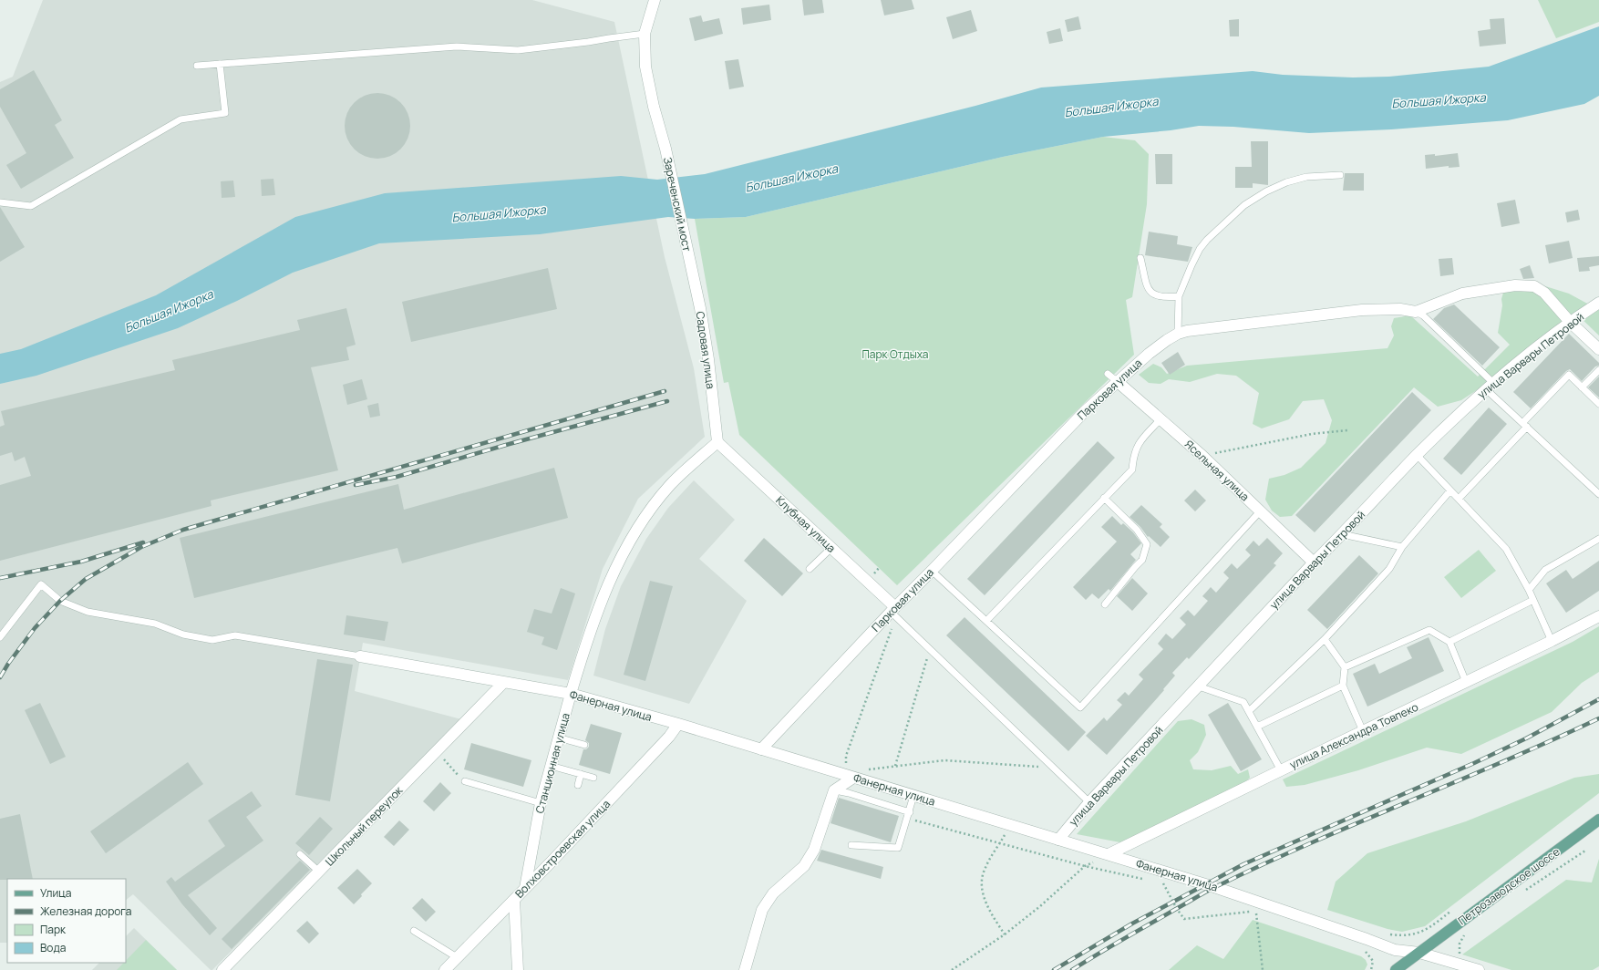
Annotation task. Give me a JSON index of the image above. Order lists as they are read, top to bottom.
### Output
{
  "streets": {
    "main road": ["Петрозаводское шоссе"],
    "street": [
      "Зареченский мост",
      "Садовая улица",
      "улица Варвары Петровой",
      "Парковая улица",
      "Ясельная улица",
      "Клубная улица",
      "Фанерная улица",
      "улица Александра Товпеко",
      "Станционная улица",
      "Школьный переулок",
      "Волховстроевская улица"
    ]
  },
  "crossings": [
    ["Зареченский мост", "Садовая улица"],
    ["Садовая улица", "Клубная улица"],
    ["Садовая улица", "Станционная улица"],
    ["улица Варвары Петровой", "Парковая улица"],
    ["улица Варвары Петровой", "Ясельная улица"],
    ["улица Варвары Петровой", "Фанерная улица"],
    ["Парковая улица", "Ясельная улица"],
    ["Парковая улица", "Клубная улица"],
    ["Парковая улица", "Фанерная улица"],
    ["Клубная улица", "Станционная улица"],
    ["Фанерная улица", "улица Александра Товпеко"],
    ["Фанерная улица", "Станционная улица"],
    ["Фанерная улица", "Школьный переулок"],
    ["Фанерная улица", "Волховстроевская улица"],
    ["Фанерная улица", "Петрозаводское шоссе"],
    ["Станционная улица", "Волховстроевская улица"]
  ],
  "water": ["Большая Ижорка"],
  "parks": ["Парк Отдыха"],
  "legend": [
    "Улица",
    "Железная дорога",
    "Парк",
    "Вода"
  ]
}
